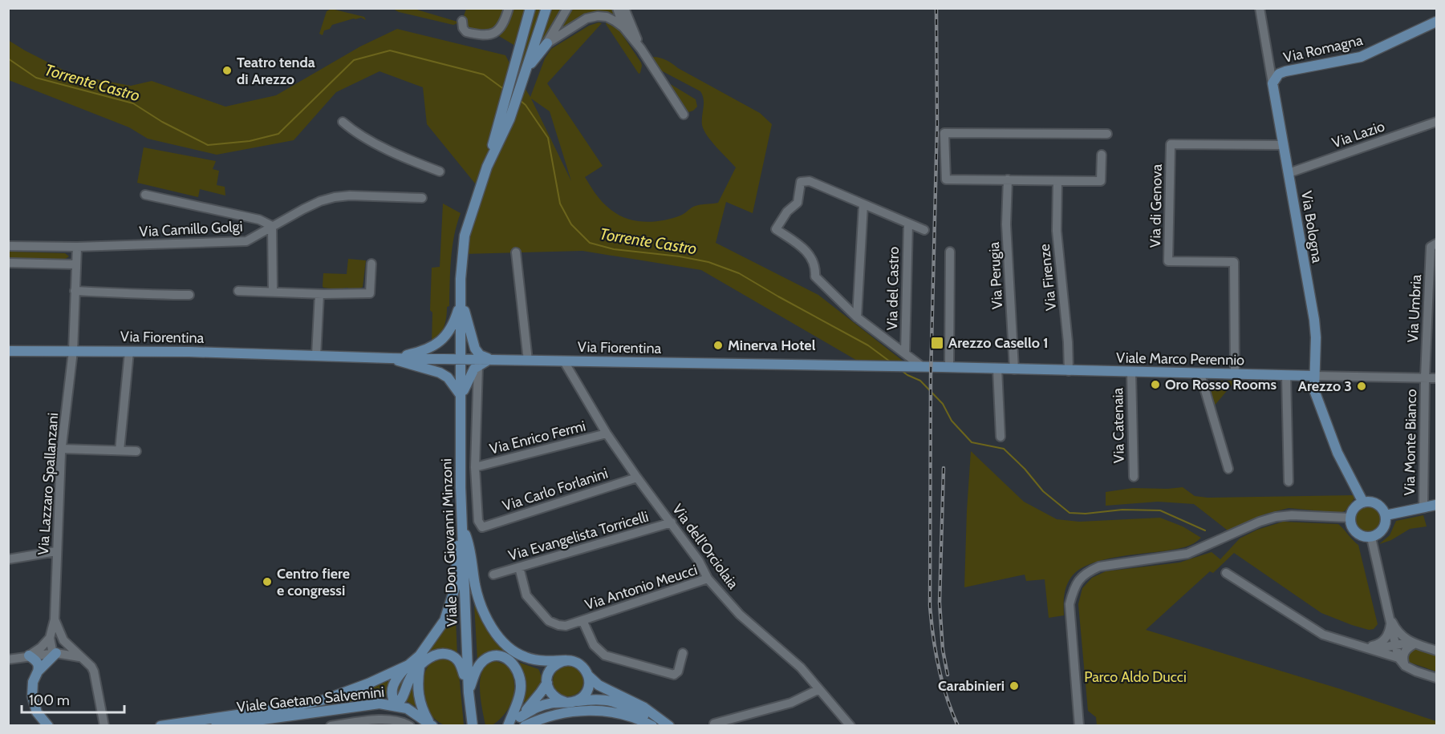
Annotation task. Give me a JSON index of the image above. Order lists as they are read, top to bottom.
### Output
{
  "streets": {
    "main road": [
      "Via Romagna",
      "Via Bologna",
      "Via Fiorentina",
      "Viale Marco Perennio",
      "Viale Don Giovanni Minzoni",
      "Viale Gaetano Salvemini"
    ],
    "street": [
      "Via Lazio",
      "Via di Genova",
      "Via Camillo Golgi",
      "Via Perugia",
      "Via Firenze",
      "Via del Castro",
      "Via Umbria",
      "Via Catenaia",
      "Via Enrico Fermi",
      "Via Monte Bianco",
      "Via Lazzaro Spallanzani",
      "Via Carlo Forlanini",
      "Via Evangelista Torricelli",
      "Via dell'Orciolaia",
      "Via Antonio Meucci"
    ]
  },
  "crossings": [
    ["Via Romagna", "Via Bologna"],
    ["Via Lazio", "Via Bologna"],
    ["Via di Genova", "Via Bologna"],
    ["Via di Genova", "Viale Marco Perennio"],
    ["Via Bologna", "Viale Marco Perennio"],
    ["Via Camillo Golgi", "Via Lazzaro Spallanzani"],
    ["Via Perugia", "Viale Marco Perennio"],
    ["Via Firenze", "Viale Marco Perennio"],
    ["Via del Castro", "Via Fiorentina"],
    ["Via del Castro", "Viale Marco Perennio"],
    ["Via Umbria", "Viale Marco Perennio"],
    ["Via Umbria", "Via Monte Bianco"],
    ["Via Fiorentina", "Viale Marco Perennio"],
    ["Via Fiorentina", "Via Lazzaro Spallanzani"],
    ["Via Fiorentina", "Viale Don Giovanni Minzoni"],
    ["Via Fiorentina", "Via dell'Orciolaia"],
    ["Viale Marco Perennio", "Via Catenaia"],
    ["Viale Marco Perennio", "Via Monte Bianco"],
    ["Via Enrico Fermi", "Via Carlo Forlanini"],
    ["Via Enrico Fermi", "Via dell'Orciolaia"],
    ["Via Carlo Forlanini", "Via dell'Orciolaia"],
    ["Via Evangelista Torricelli", "Via dell'Orciolaia"],
    ["Via Evangelista Torricelli", "Via Antonio Meucci"],
    ["Via dell'Orciolaia", "Via Antonio Meucci"]
  ],
  "water": ["Torrente Castro"],
  "parks": ["Parco Aldo Ducci"],
  "places": {
    "other": [
      "Teatro tenda di Arezzo",
      "Minerva Hotel",
      "Oro Rosso Rooms",
      "Arezzo 3",
      "Centro fiere e congressi",
      "Carabinieri"
    ],
    "transit": ["Arezzo Casello 1"]
  },
  "scale_bar": "100 m"
}
